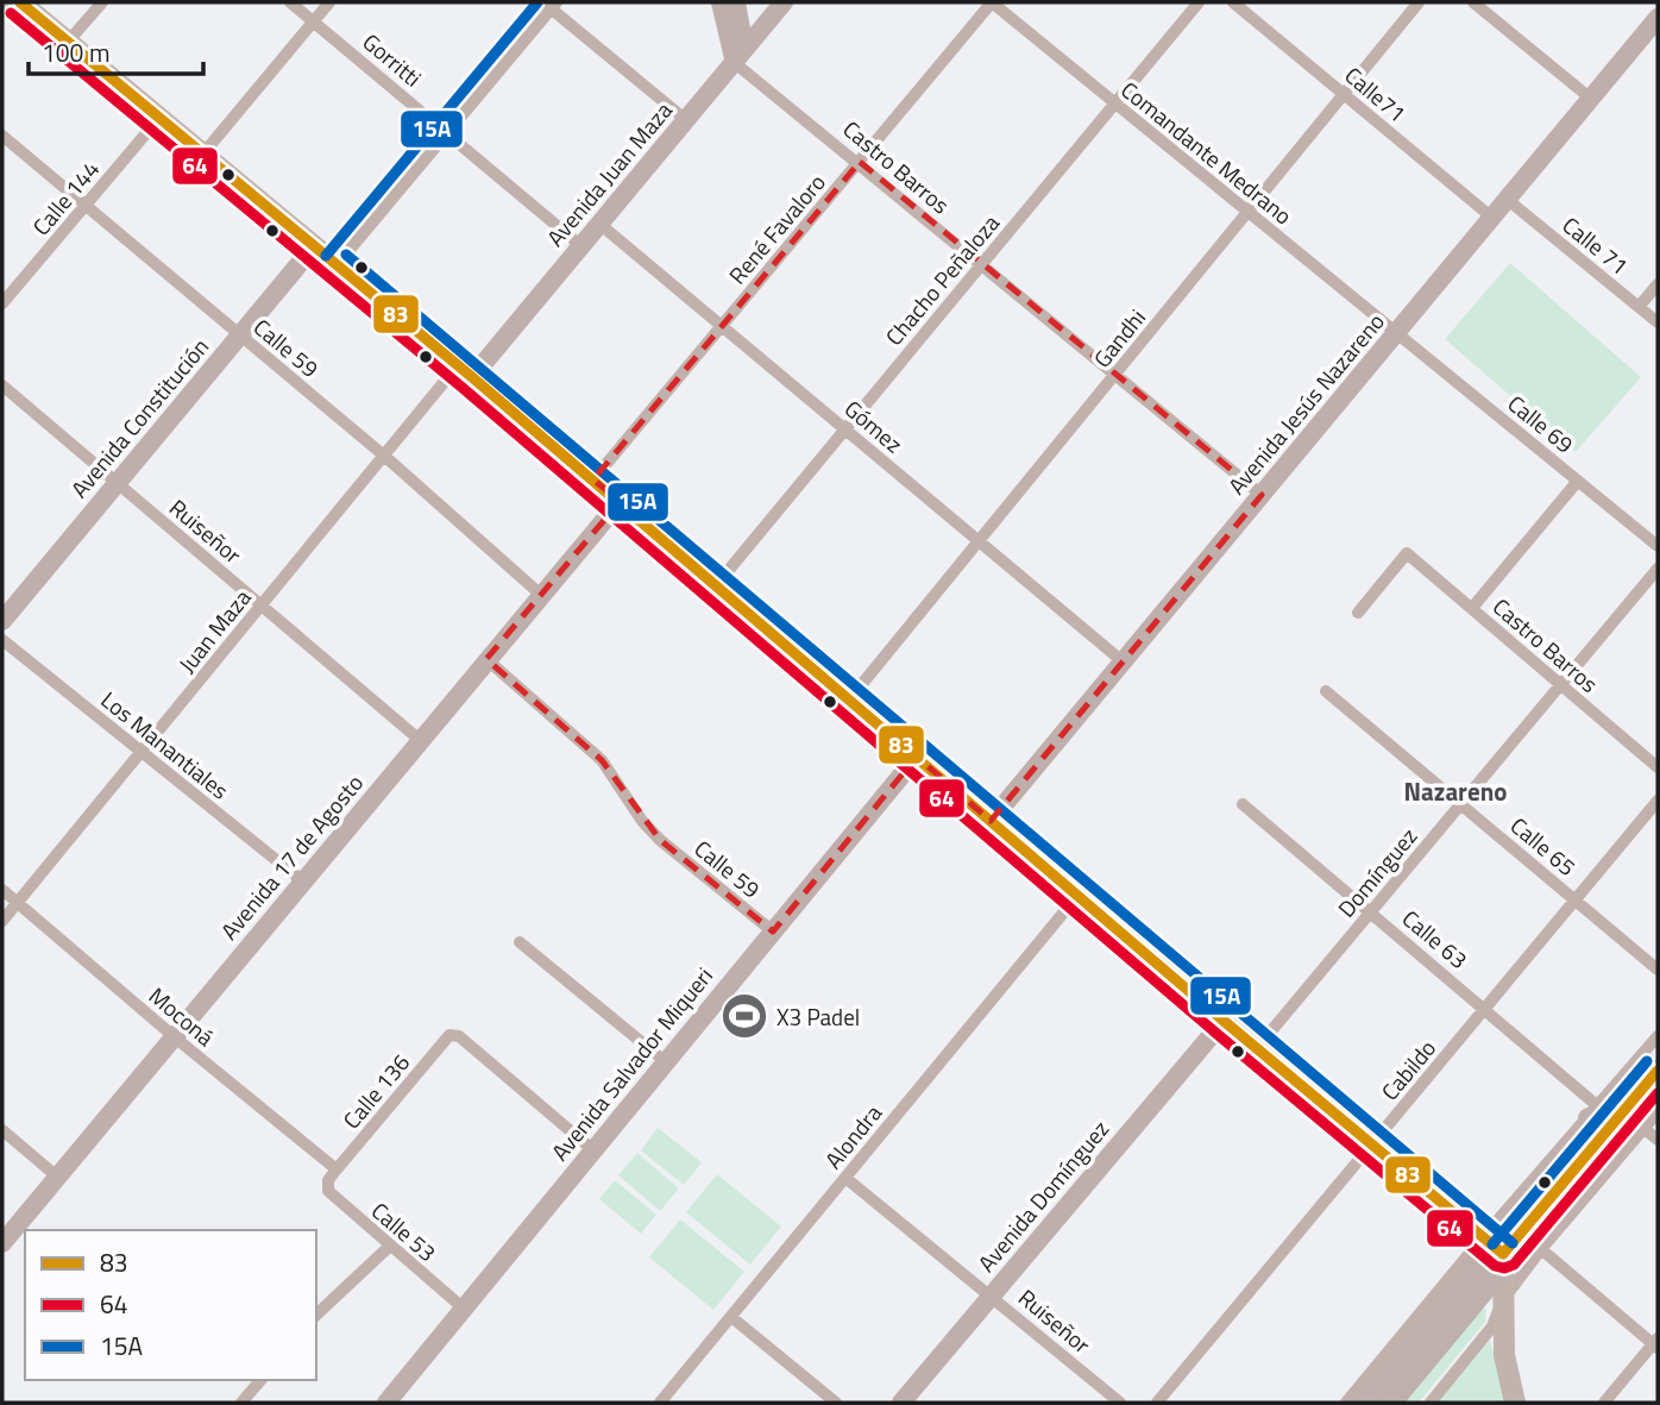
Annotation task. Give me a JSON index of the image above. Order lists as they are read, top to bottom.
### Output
{
  "streets": {
    "main road": [
      "Avenida Juan Maza",
      "Avenida Jesús Nazareno",
      "Avenida Constitución",
      "Avenida 17 de Agosto",
      "Avenida Salvador Miqueri",
      "Avenida Domínguez"
    ],
    "street": [
      "Gorritti",
      "Calle71",
      "Comandante Medrano",
      "Castro Barros",
      "Calle 144",
      "René Favaloro",
      "Calle 71",
      "Chacho Peñaloza",
      "Gandhi",
      "Calle 59",
      "Calle 69",
      "Gómez",
      "Ruiseñor",
      "Juan Maza",
      "Los Manantiales",
      "Calle 65",
      "Domínguez",
      "Calle 63",
      "Moconá",
      "Cabildo",
      "Calle 136",
      "Alondra",
      "Calle 53"
    ]
  },
  "crossings": [
    ["Gorritti", "Avenida Juan Maza"],
    ["Calle71", "Gandhi"],
    ["Calle71", "Avenida Jesús Nazareno"],
    ["Comandante Medrano", "René Favaloro"],
    ["Comandante Medrano", "Chacho Peñaloza"],
    ["Comandante Medrano", "Gandhi"],
    ["Comandante Medrano", "Avenida Jesús Nazareno"],
    ["Comandante Medrano", "Calle 69"],
    ["Castro Barros", "Avenida Juan Maza"],
    ["Castro Barros", "René Favaloro"],
    ["Castro Barros", "Chacho Peñaloza"],
    ["Castro Barros", "Gandhi"],
    ["Castro Barros", "Avenida Jesús Nazareno"],
    ["Castro Barros", "Domínguez"],
    ["Avenida Juan Maza", "Gómez"],
    ["Avenida Juan Maza", "Juan Maza"],
    ["Calle 144", "Calle 59"],
    ["René Favaloro", "Gómez"],
    ["Calle 71", "Avenida Jesús Nazareno"],
    ["Chacho Peñaloza", "Gómez"],
    ["Gandhi", "Gómez"],
    ["Calle 59", "Avenida Constitución"],
    ["Calle 59", "Juan Maza"],
    ["Calle 59", "Avenida 17 de Agosto"],
    ["Calle 59", "Avenida Salvador Miqueri"],
    ["Avenida Jesús Nazareno", "Calle 69"],
    ["Avenida Jesús Nazareno", "Gómez"],
    ["Avenida Constitución", "Ruiseñor"],
    ["Ruiseñor", "Juan Maza"],
    ["Ruiseñor", "Avenida 17 de Agosto"],
    ["Ruiseñor", "Alondra"],
    ["Ruiseñor", "Avenida Domínguez"],
    ["Juan Maza", "Los Manantiales"],
    ["Juan Maza", "Moconá"],
    ["Los Manantiales", "Avenida 17 de Agosto"],
    ["Calle 65", "Domínguez"],
    ["Calle 65", "Cabildo"],
    ["Avenida 17 de Agosto", "Moconá"],
    ["Domínguez", "Calle 63"],
    ["Calle 63", "Cabildo"],
    ["Moconá", "Calle 136"],
    ["Avenida Salvador Miqueri", "Calle 136"],
    ["Avenida Salvador Miqueri", "Calle 53"],
    ["Calle 136", "Calle 53"]
  ],
  "districts": ["Nazareno"],
  "places": {
    "sports": ["X3 Padel"]
  },
  "lines": ["transit line 83", "transit line 15A", "transit line 64"],
  "legend": ["83", "64", "15A"],
  "scale_bar": "100 m"
}
